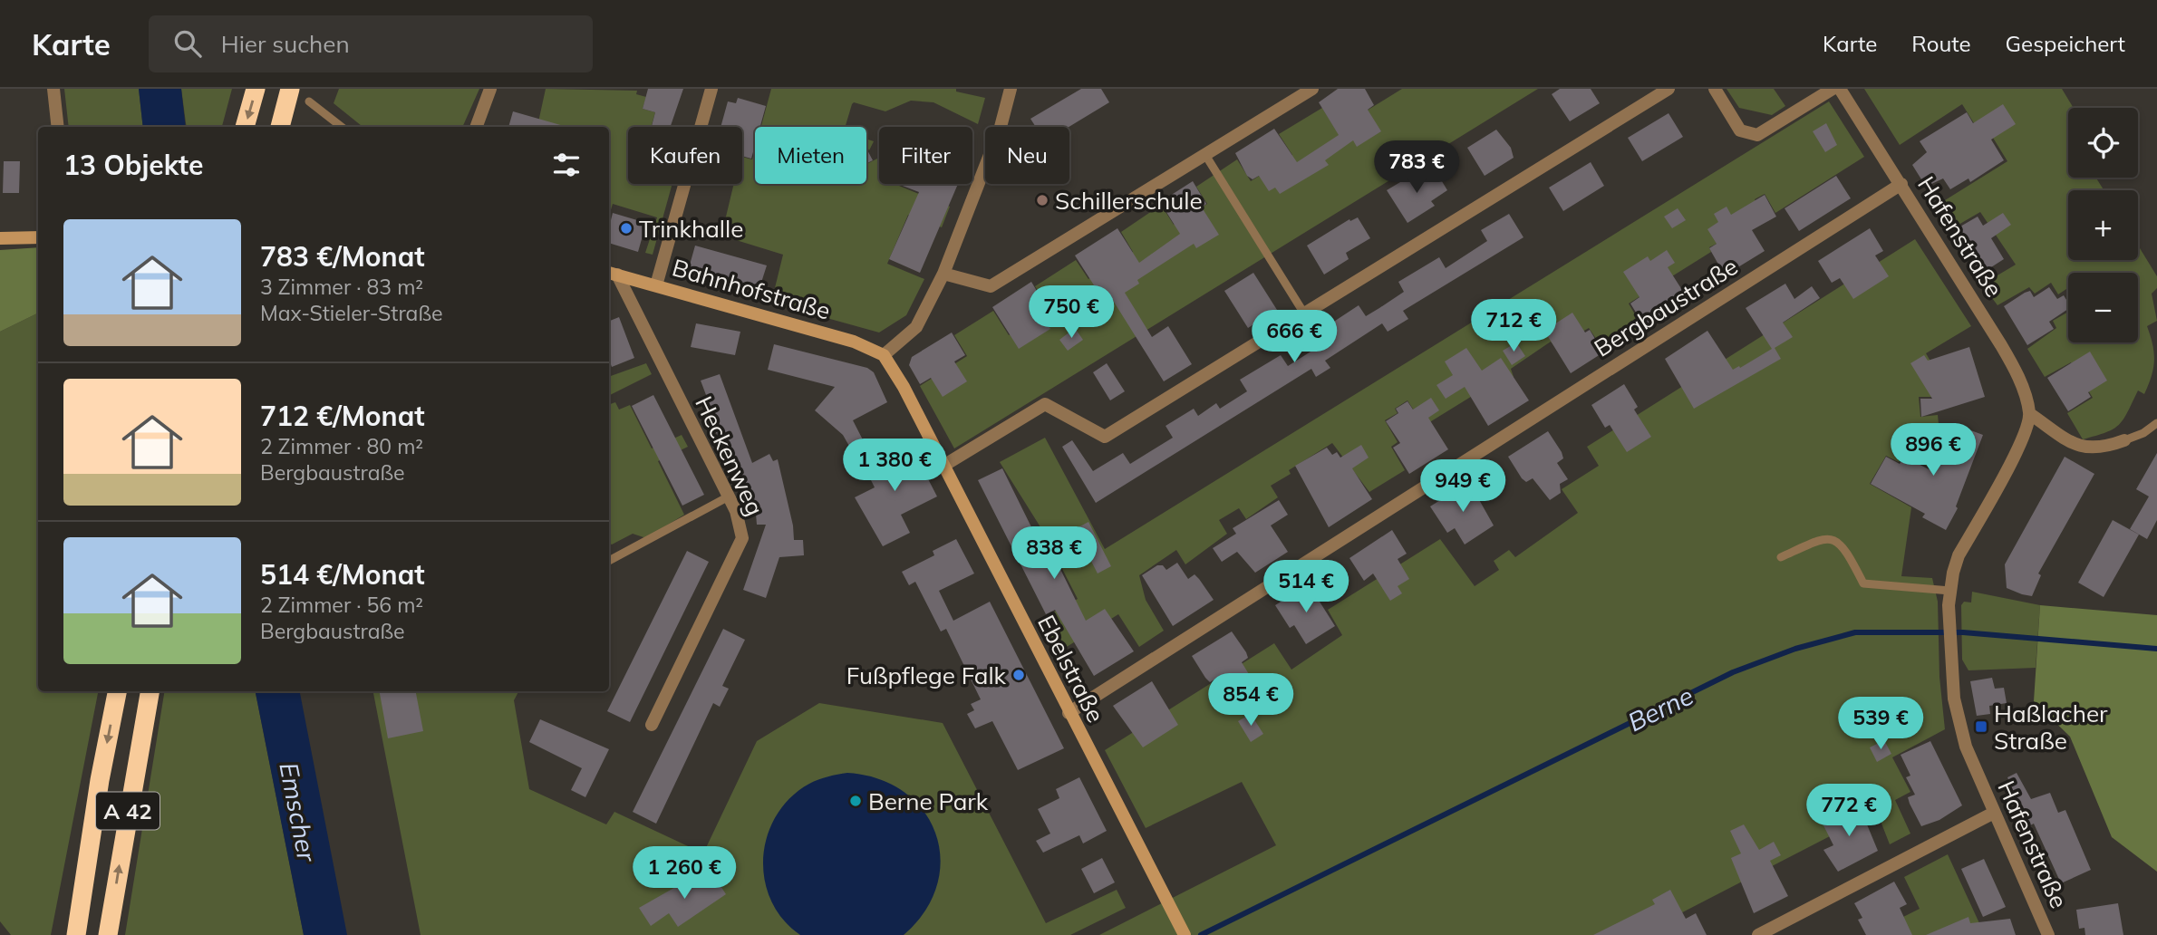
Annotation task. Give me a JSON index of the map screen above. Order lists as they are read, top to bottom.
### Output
{
  "streets": {
    "highway": ["A 42"],
    "street": [
      "Hafenstraße",
      "Bahnhofstraße",
      "Bergbaustraße",
      "Heckenweg",
      "Ebelstraße"
    ]
  },
  "crossings": [
    ["Hafenstraße", "Bergbaustraße"],
    ["Bahnhofstraße", "Heckenweg"],
    ["Bahnhofstraße", "Ebelstraße"],
    ["Bergbaustraße", "Ebelstraße"]
  ],
  "water": ["Berne", "Emscher"],
  "places": {
    "other": [
      "Schillerschule",
      "Trinkhalle",
      "Fußpflege Falk",
      "Berne Park"
    ],
    "transit": ["Haßlacher Straße"]
  },
  "page": {
    "header": "Karte",
    "search": "Hier suchen",
    "nav": ["Karte", "Route", "Gespeichert"],
    "map_buttons": ["+", "−"],
    "chip": [
      "Kaufen",
      "Mieten",
      "Filter",
      "Neu"
    ],
    "heading": "13 Objekte",
    "price": [
      "783 €",
      "750 €",
      "712 €",
      "666 €",
      "896 €",
      "1 380 €",
      "949 €",
      "838 €",
      "514 €",
      "854 €",
      "539 €",
      "772 €",
      "1 260 €"
    ],
    "list": [
      {
        "name": "783 €/Monat",
        "note": "3 Zimmer · 83 m² · Max-Stieler-Straße"
      },
      {
        "name": "712 €/Monat",
        "note": "2 Zimmer · 80 m² · Bergbaustraße"
      },
      {
        "name": "514 €/Monat",
        "note": "2 Zimmer · 56 m² · Bergbaustraße"
      }
    ]
  }
}
